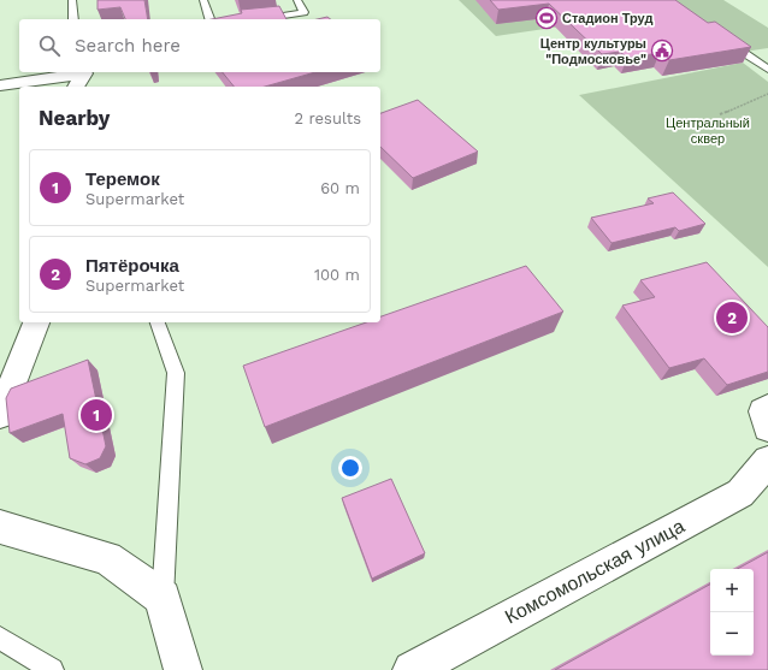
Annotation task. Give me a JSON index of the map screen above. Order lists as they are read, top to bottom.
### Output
{
  "streets": {
    "street": ["Комсомольская улица"]
  },
  "parks": ["Центральный сквер"],
  "places": {
    "sports": ["Стадион Труд"],
    "public building": ["Центр культуры \"Подмосковье\""]
  },
  "page": {
    "search": "Search here",
    "heading": ["Nearby", "2 results"],
    "list": [
      {
        "mark": "1",
        "name": "Теремок",
        "note": "Supermarket",
        "value": "60 m"
      },
      {
        "mark": "2",
        "name": "Пятёрочка",
        "note": "Supermarket",
        "value": "100 m"
      }
    ],
    "pins": ["2", "1"],
    "map_buttons": ["+", "−"]
  }
}
